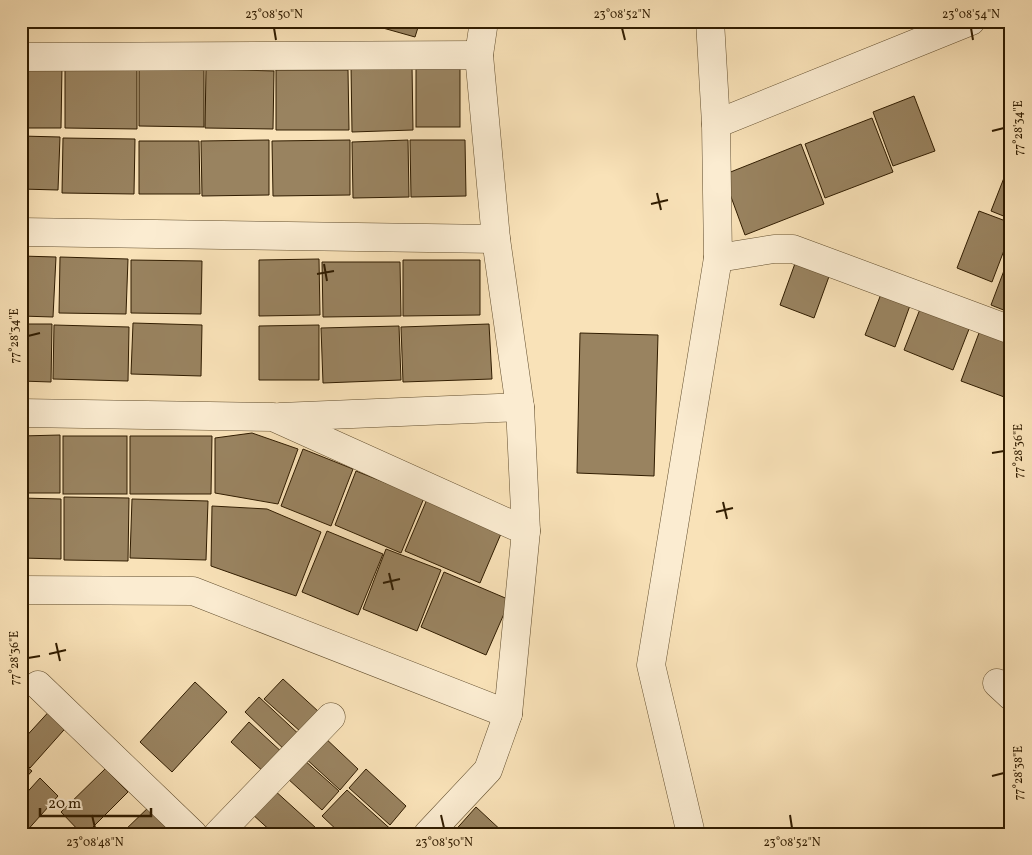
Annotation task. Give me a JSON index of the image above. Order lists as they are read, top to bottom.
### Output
{
  "scale_bar": "20 m",
  "coordinates": [
    "23°08'50\"N",
    "23°08'52\"N",
    "23°08'54\"N",
    "77°28'34\"E",
    "77°28'36\"E",
    "77°28'38\"E",
    "23°08'48\"N"
  ]
}
